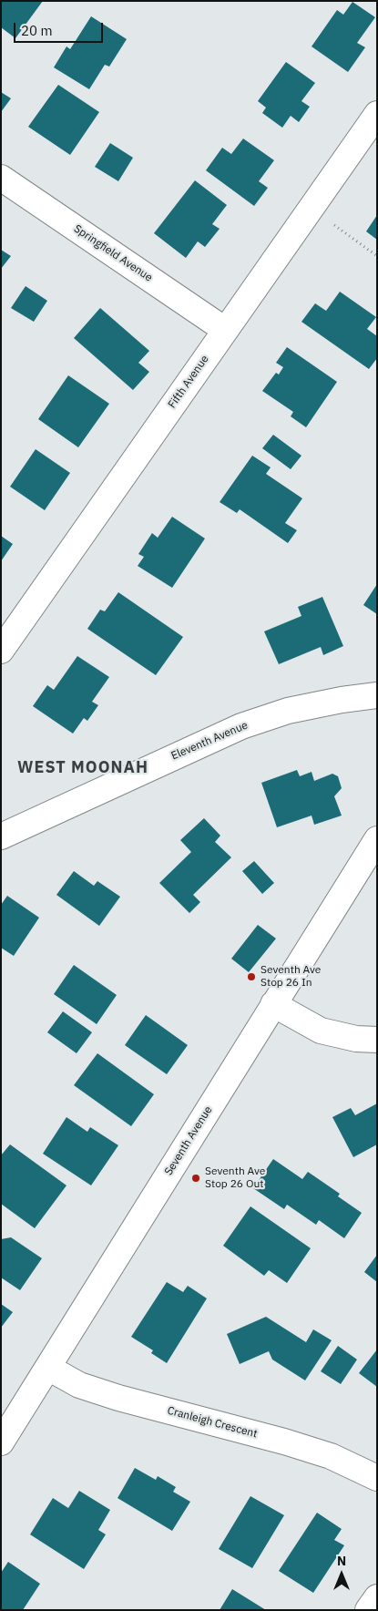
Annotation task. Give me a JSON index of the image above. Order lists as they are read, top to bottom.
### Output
{
  "streets": {
    "street": [
      "Springfield Avenue",
      "Fifth Avenue",
      "Eleventh Avenue",
      "Seventh Avenue",
      "Cranleigh Crescent"
    ]
  },
  "crossings": [
    ["Springfield Avenue", "Fifth Avenue"],
    ["Seventh Avenue", "Cranleigh Crescent"]
  ],
  "districts": ["WEST MOONAH"],
  "places": ["Seventh Ave Stop 26 In", "Seventh Ave Stop 26 Out"],
  "scale_bar": "20 m",
  "north": "top"
}
